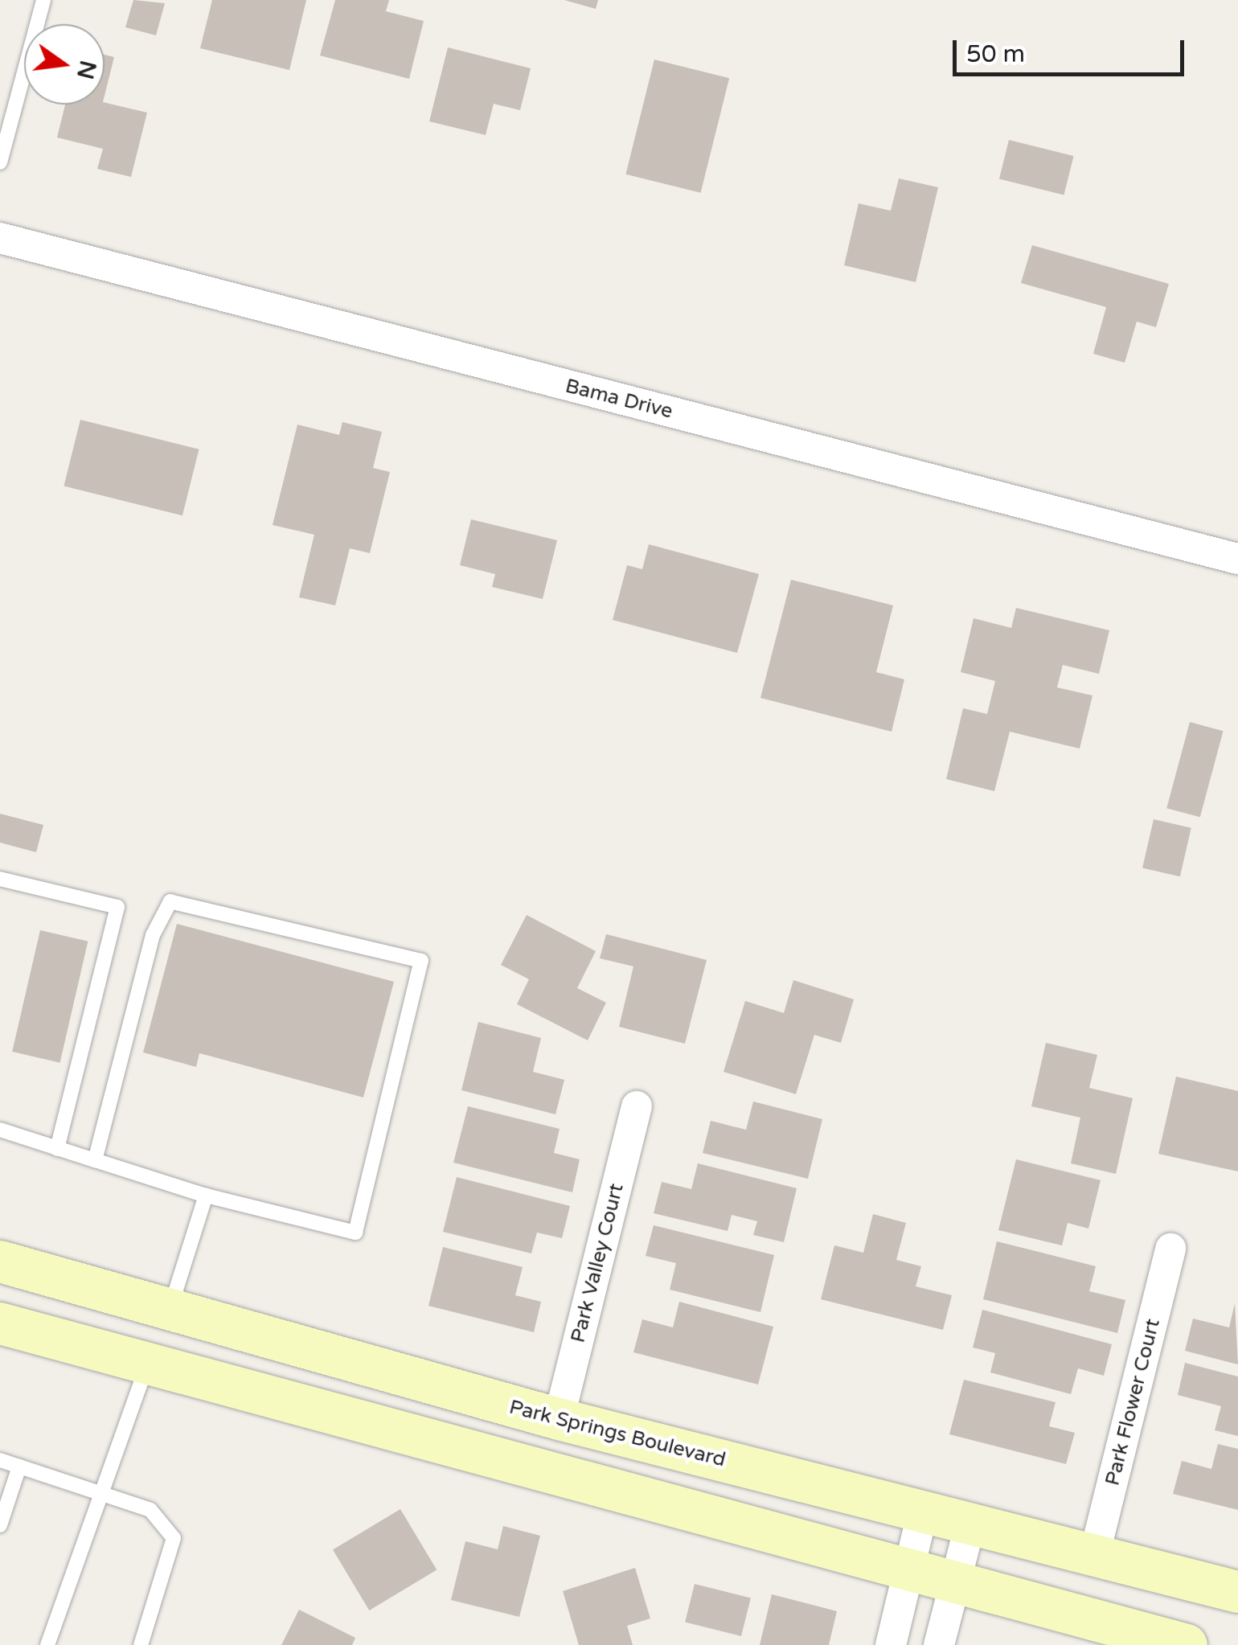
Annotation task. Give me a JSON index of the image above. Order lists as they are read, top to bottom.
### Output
{
  "streets": {
    "main road": ["Park Springs Boulevard"],
    "street": ["Bama Drive", "Park Valley Court", "Park Flower Court"]
  },
  "crossings": [
    ["Park Valley Court", "Park Springs Boulevard"],
    ["Park Flower Court", "Park Springs Boulevard"]
  ],
  "scale_bar": "50 m",
  "north": "right"
}
